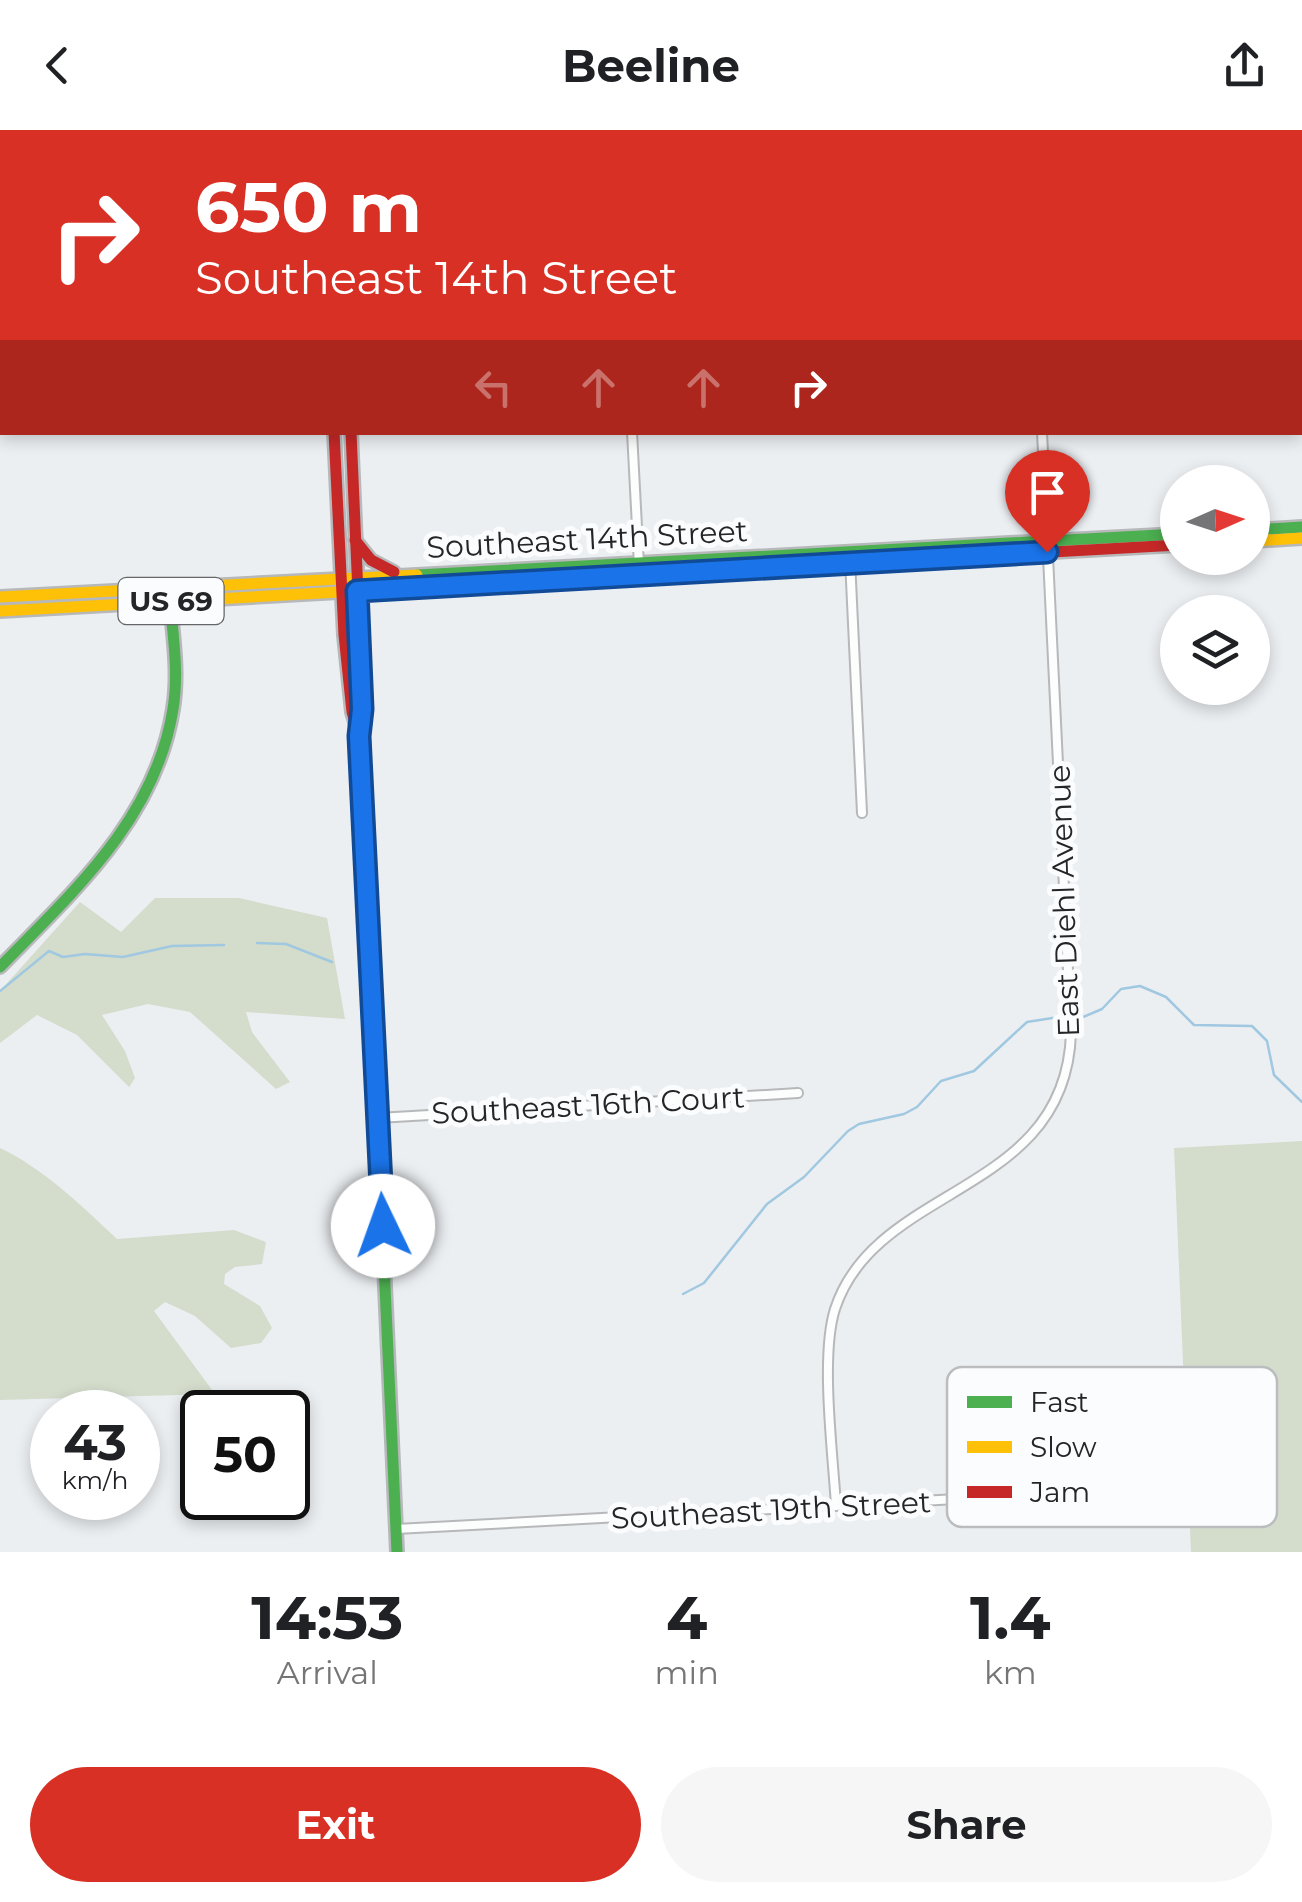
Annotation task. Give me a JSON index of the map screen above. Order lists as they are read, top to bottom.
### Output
{
  "streets": {
    "main road": ["Southeast 14th Street", "US 69"],
    "street": ["East Diehl Avenue", "Southeast 16th Court", "Southeast 19th Street"]
  },
  "crossings": [
    ["Southeast 14th Street", "East Diehl Avenue"],
    ["East Diehl Avenue", "Southeast 19th Street"]
  ],
  "legend": ["Fast", "Slow", "Jam"],
  "north": "right",
  "page": {
    "header": "Beeline",
    "turn": ["650 m", "Southeast 14th Street"],
    "speed": "43 km/h",
    "limit": "50",
    "eta": [
      "14:53",
      "Arrival",
      "4",
      "min",
      "1.4",
      "km"
    ],
    "buttons": ["Exit", "Share"]
  }
}
